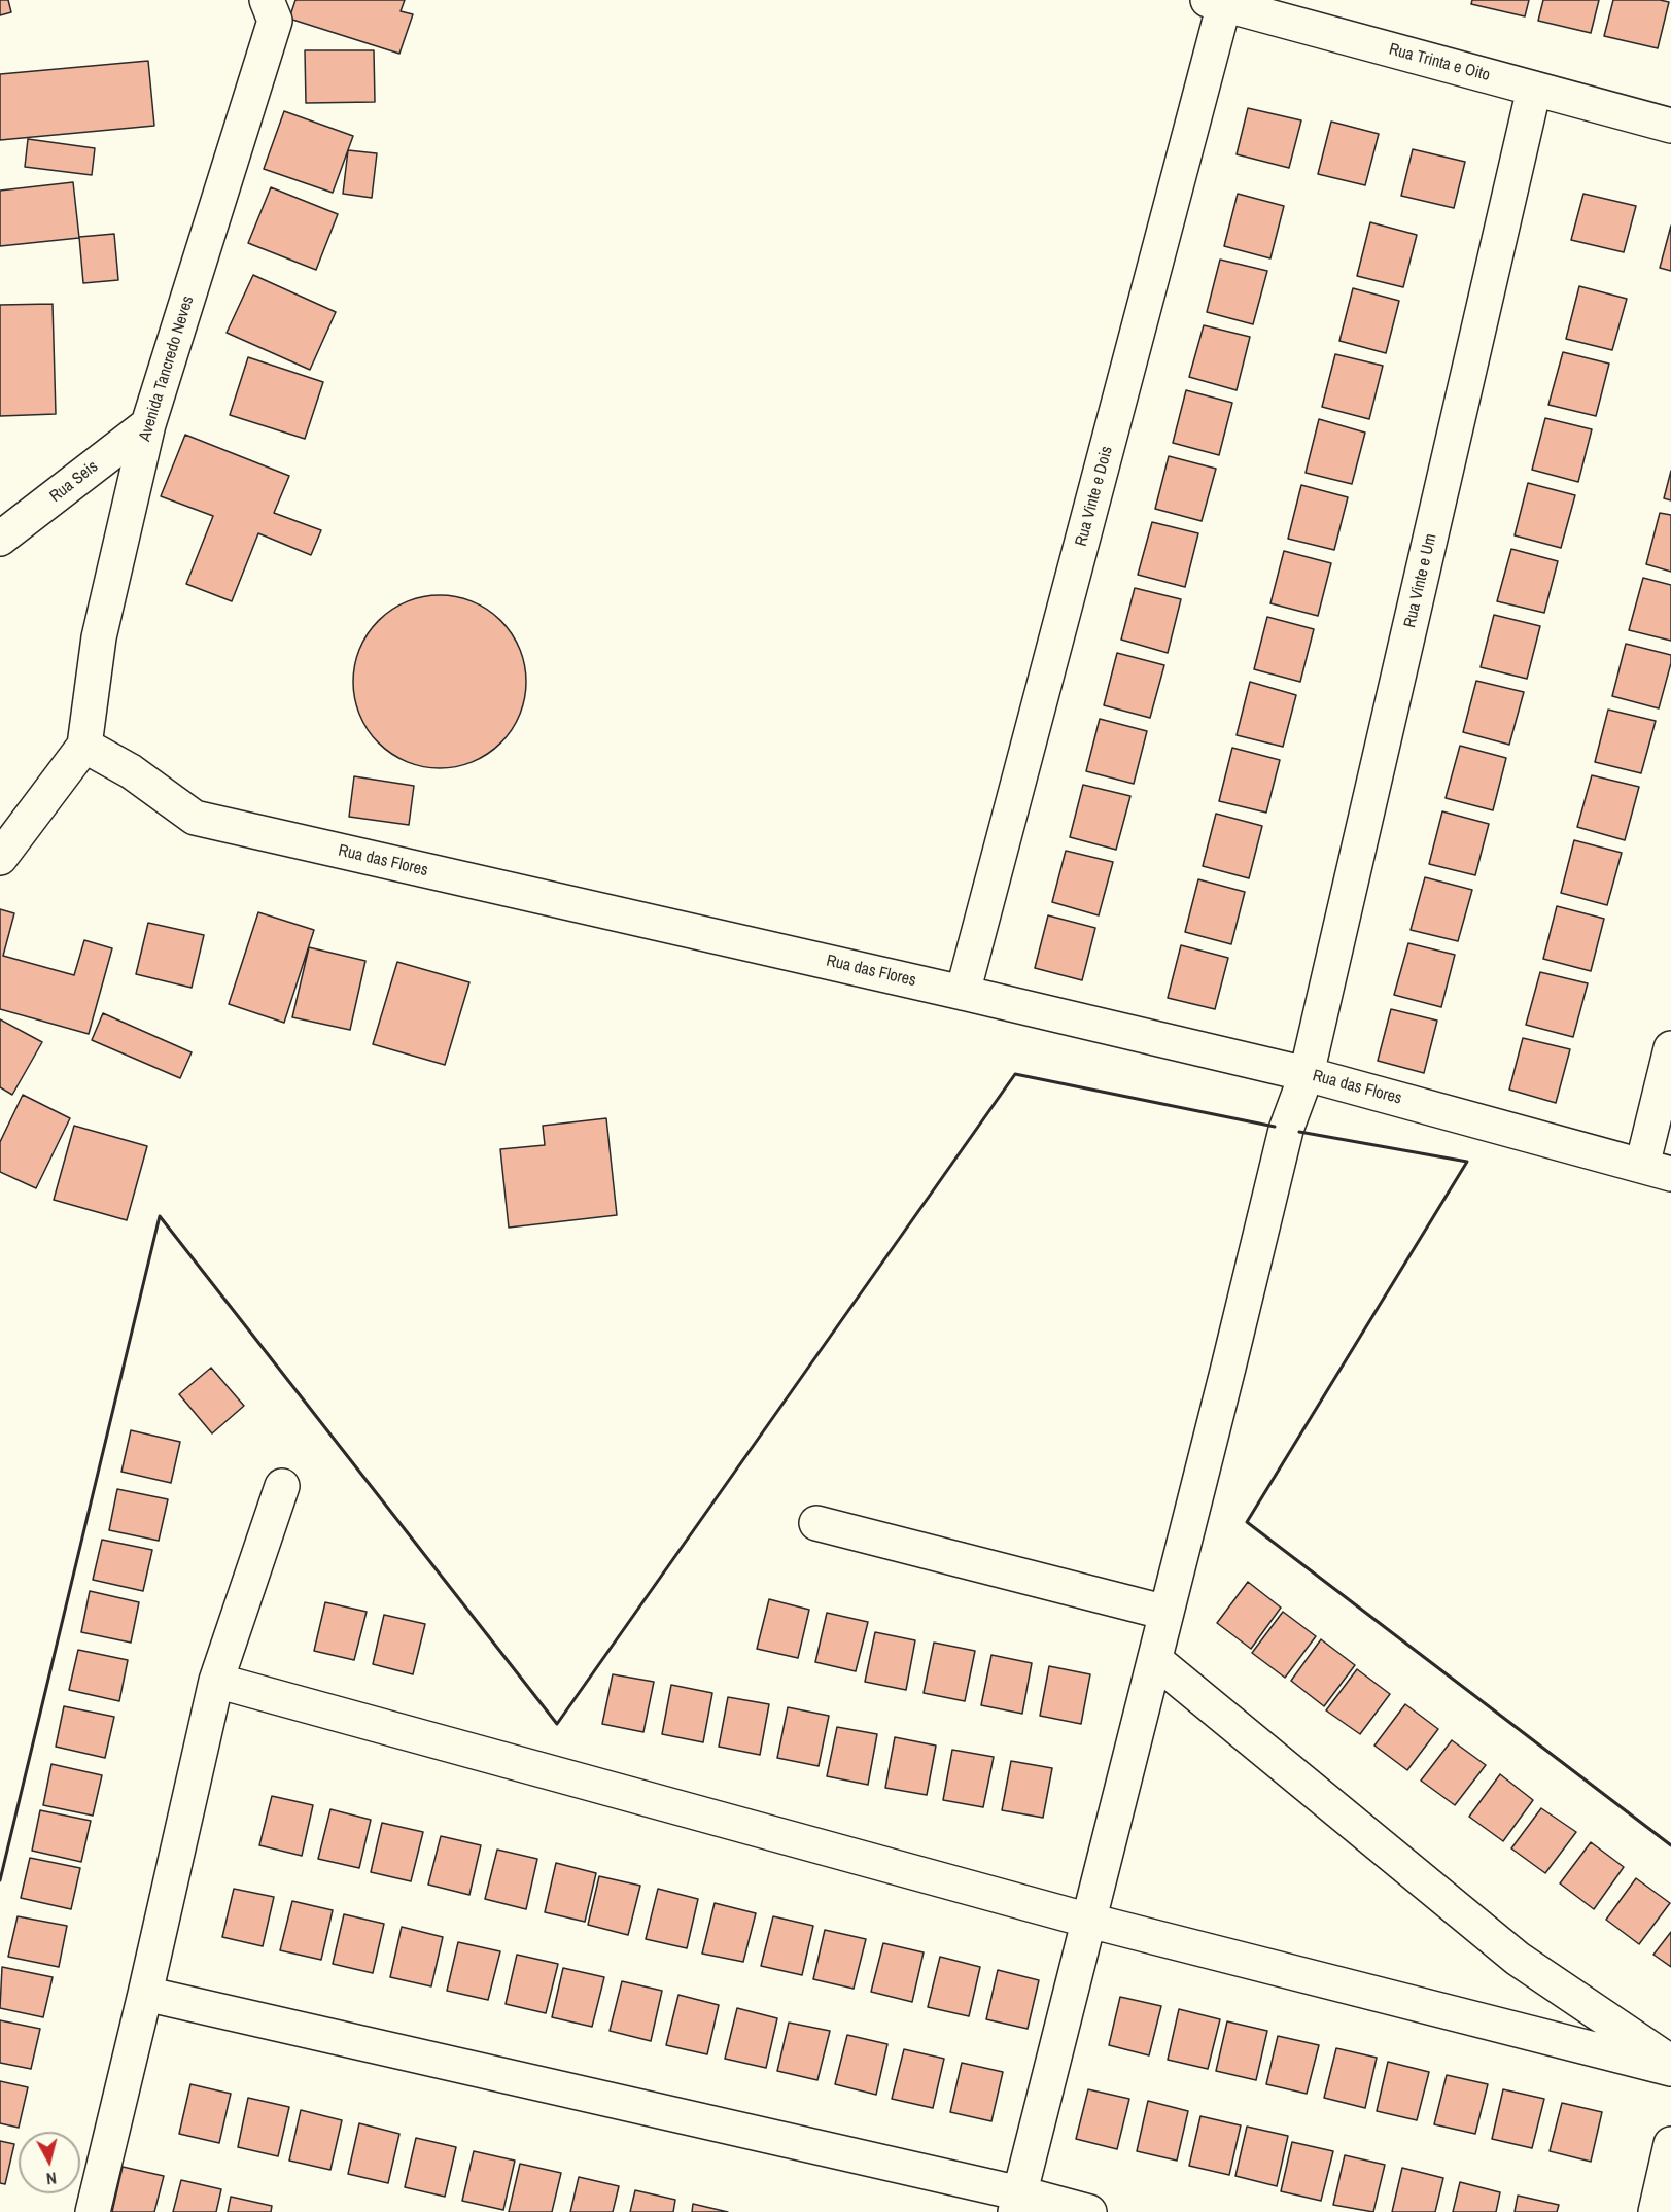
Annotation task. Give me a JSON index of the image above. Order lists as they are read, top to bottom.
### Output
{
  "streets": {
    "street": [
      "Rua Trinta e Oito",
      "Avenida Tancredo Neves",
      "Rua Seis",
      "Rua Vinte e Dois",
      "Rua Vinte e Um",
      "Rua das Flores"
    ]
  },
  "crossings": [
    ["Rua Trinta e Oito", "Rua Vinte e Dois"],
    ["Rua Trinta e Oito", "Rua Vinte e Um"],
    ["Avenida Tancredo Neves", "Rua Seis"],
    ["Avenida Tancredo Neves", "Rua das Flores"],
    ["Rua Vinte e Dois", "Rua das Flores"],
    ["Rua Vinte e Um", "Rua das Flores"]
  ],
  "north": "bottom"
}
